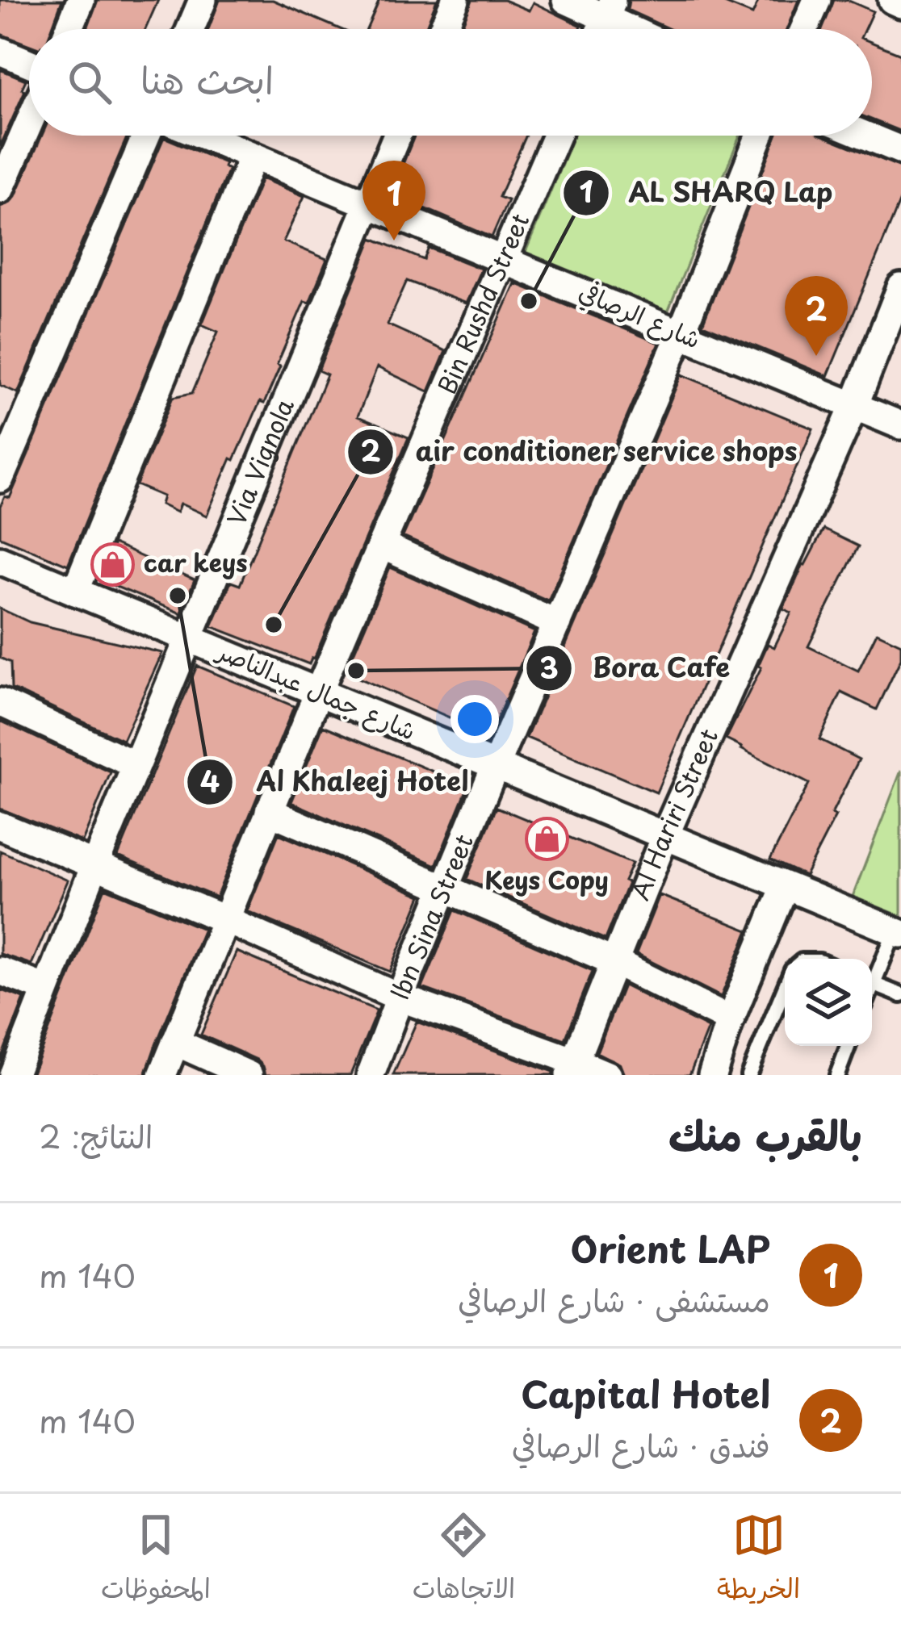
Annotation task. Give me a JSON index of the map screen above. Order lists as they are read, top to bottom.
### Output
{
  "streets": {
    "street": [
      "Bin Rushd Street",
      "شارع الرصافي",
      "Via Vignola",
      "شارع جمال عبدالناصر",
      "Al Hariri Street",
      "Ibn Sina Street"
    ]
  },
  "crossings": [
    ["Bin Rushd Street", "شارع الرصافي"],
    ["Bin Rushd Street", "شارع جمال عبدالناصر"],
    ["شارع الرصافي", "Via Vignola"],
    ["شارع الرصافي", "Al Hariri Street"],
    ["شارع الرصافي", "Ibn Sina Street"],
    ["Via Vignola", "شارع جمال عبدالناصر"],
    ["شارع جمال عبدالناصر", "Al Hariri Street"],
    ["شارع جمال عبدالناصر", "Ibn Sina Street"]
  ],
  "places": {
    "other": [
      "AL SHARQ Lap",
      "Al Khaleej Hotel",
      "air conditioner service shops",
      "Bora Cafe"
    ],
    "shop": ["car keys", "Keys Copy"]
  },
  "page": {
    "search": "ابحث هنا",
    "pins": ["1", "2"],
    "heading": ["بالقرب منك", "النتائج: 2"],
    "list": [
      {
        "mark": "1",
        "name": "Orient LAP",
        "note": "مستشفى · شارع الرصافي",
        "value": "140 m"
      },
      {
        "mark": "2",
        "name": "Capital Hotel",
        "note": "فندق · شارع الرصافي",
        "value": "140 m"
      }
    ],
    "nav": ["الخريطة", "الاتجاهات", "المحفوظات"]
  }
}
